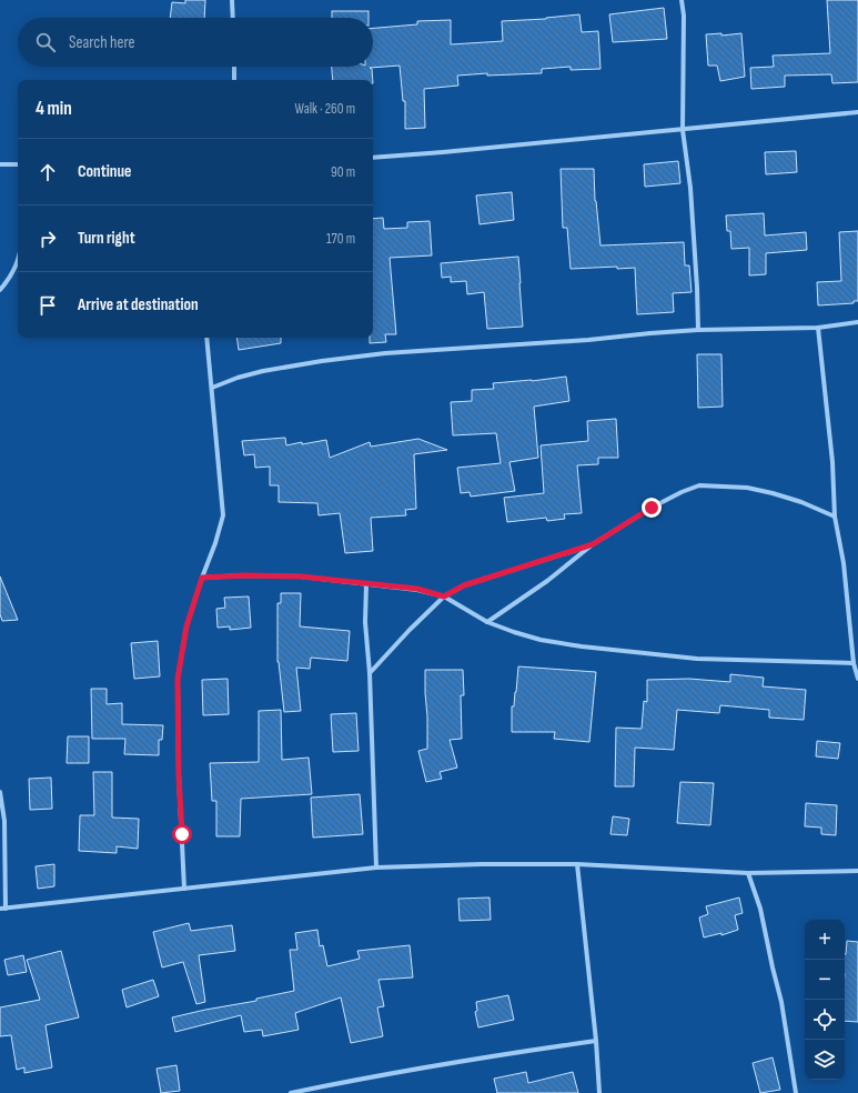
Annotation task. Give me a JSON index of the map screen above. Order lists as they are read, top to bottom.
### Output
{
  "page": {
    "search": "Search here",
    "heading": ["4 min", "Walk · 260 m"],
    "list": [
      ["Continue", "90 m"],
      ["Turn right", "170 m"],
      "Arrive at destination"
    ],
    "map_buttons": ["+", "−"]
  }
}
